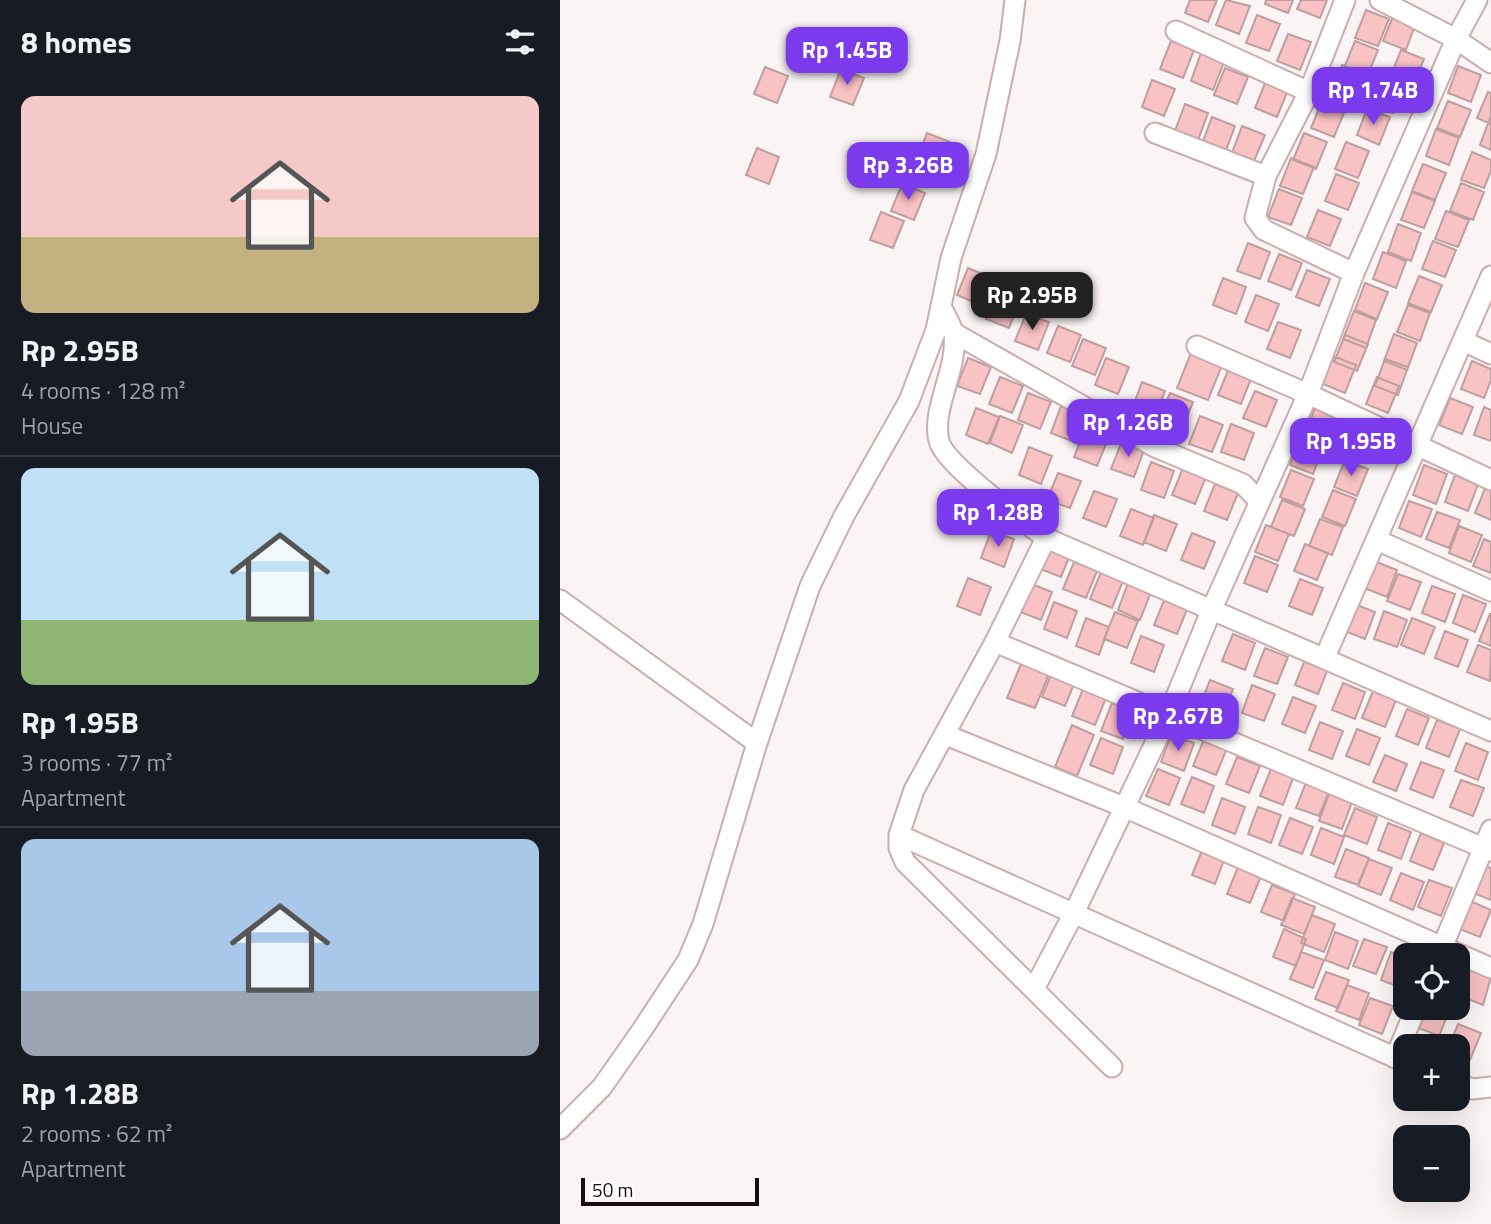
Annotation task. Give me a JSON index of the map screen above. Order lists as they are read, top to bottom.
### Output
{
  "scale_bar": "50 m",
  "page": {
    "heading": "8 homes",
    "price": [
      "Rp 1.45B",
      "Rp 1.74B",
      "Rp 3.26B",
      "Rp 2.95B",
      "Rp 1.26B",
      "Rp 1.95B",
      "Rp 1.28B",
      "Rp 2.67B"
    ],
    "list": [
      {
        "name": "Rp 2.95B",
        "note": "4 rooms · 128 m² · House"
      },
      {
        "name": "Rp 1.95B",
        "note": "3 rooms · 77 m² · Apartment"
      },
      {
        "name": "Rp 1.28B",
        "note": "2 rooms · 62 m² · Apartment"
      }
    ],
    "map_buttons": ["+", "−"],
    "scale": "50 m"
  }
}
